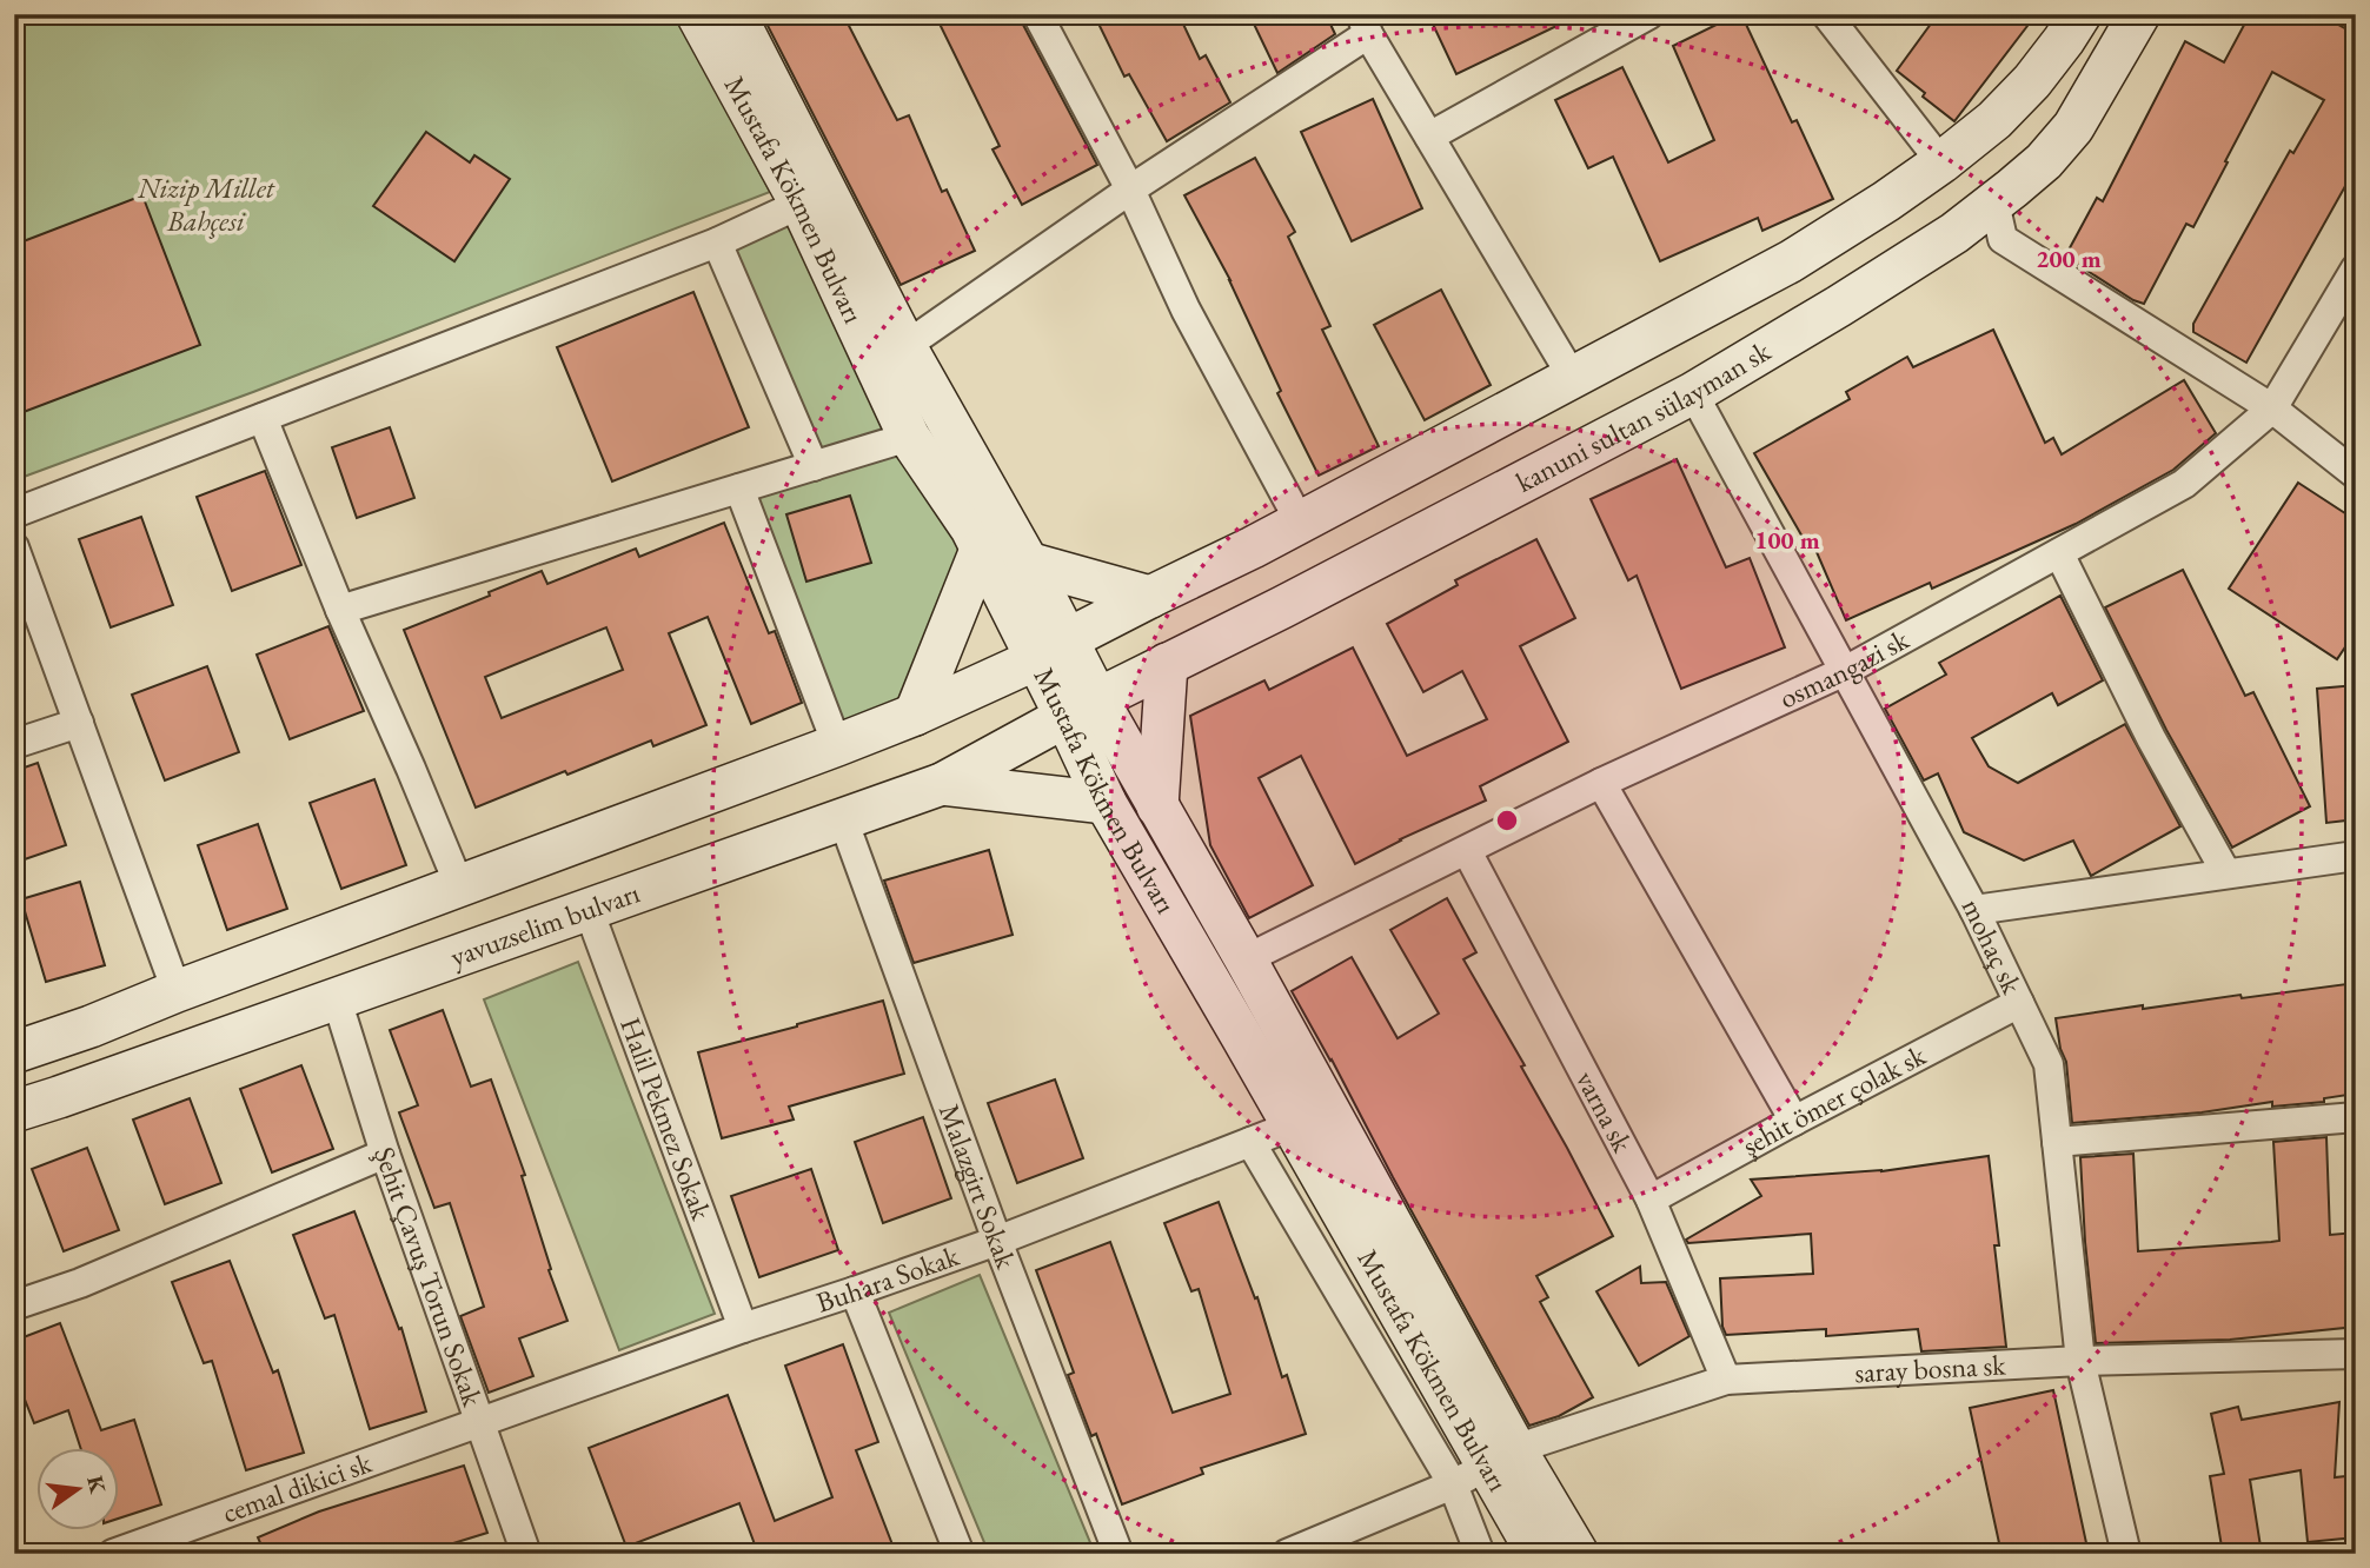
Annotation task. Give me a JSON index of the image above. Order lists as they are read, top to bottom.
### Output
{
  "streets": {
    "main road": ["Mustafa Kökmen Bulvarı", "kanuni sultan sülayman sk", "yavuzselim bulvarı"],
    "street": [
      "osmangazi sk",
      "mohaç sk",
      "şehit ömer çolak sk",
      "varna sk",
      "Halil Pekmez Sokak",
      "Malazgirt Sokak",
      "Şehit Çavuş Torun Sokak",
      "Buhara Sokak",
      "saray bosna sk",
      "cemal dikici sk"
    ]
  },
  "crossings": [
    ["Mustafa Kökmen Bulvarı", "kanuni sultan sülayman sk"],
    ["Mustafa Kökmen Bulvarı", "yavuzselim bulvarı"],
    ["Mustafa Kökmen Bulvarı", "Buhara Sokak"],
    ["Mustafa Kökmen Bulvarı", "saray bosna sk"],
    ["kanuni sultan sülayman sk", "yavuzselim bulvarı"],
    ["kanuni sultan sülayman sk", "mohaç sk"],
    ["osmangazi sk", "mohaç sk"],
    ["osmangazi sk", "varna sk"],
    ["yavuzselim bulvarı", "Halil Pekmez Sokak"],
    ["yavuzselim bulvarı", "Malazgirt Sokak"],
    ["yavuzselim bulvarı", "Şehit Çavuş Torun Sokak"],
    ["mohaç sk", "şehit ömer çolak sk"],
    ["mohaç sk", "saray bosna sk"],
    ["şehit ömer çolak sk", "varna sk"],
    ["varna sk", "saray bosna sk"],
    ["Halil Pekmez Sokak", "Buhara Sokak"],
    ["Malazgirt Sokak", "Buhara Sokak"],
    ["Şehit Çavuş Torun Sokak", "Buhara Sokak"],
    ["Şehit Çavuş Torun Sokak", "cemal dikici sk"],
    ["Buhara Sokak", "cemal dikici sk"]
  ],
  "parks": ["Nizip Millet Bahçesi"],
  "north": "right",
  "rings": ["200 m", "100 m"]
}
